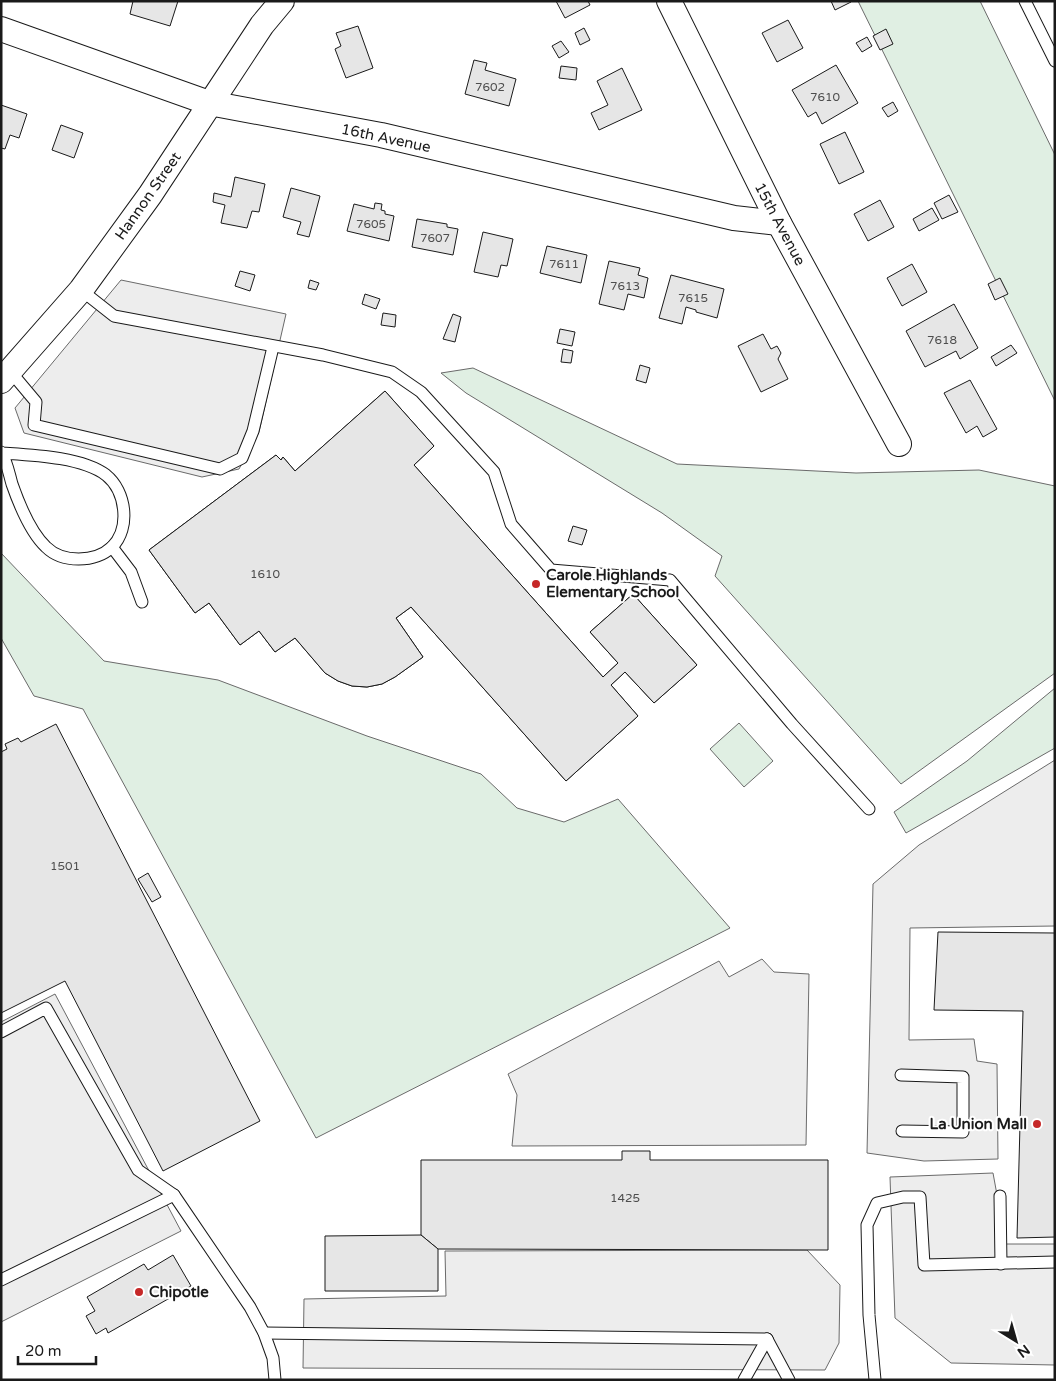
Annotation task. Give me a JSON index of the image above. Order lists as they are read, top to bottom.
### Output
{
  "streets": {
    "street": ["16th Avenue", "Hannon Street", "15th Avenue"]
  },
  "crossings": [
    ["16th Avenue", "Hannon Street"],
    ["16th Avenue", "15th Avenue"]
  ],
  "places": ["Carole Highlands Elementary School", "La Union Mall", "Chipotle"],
  "house_numbers": [
    "7602",
    "7610",
    "7605",
    "7607",
    "7611",
    "7613",
    "7615",
    "7618",
    "1610",
    "1501",
    "1425"
  ],
  "scale_bar": "20 m",
  "north": "bottom right"
}
